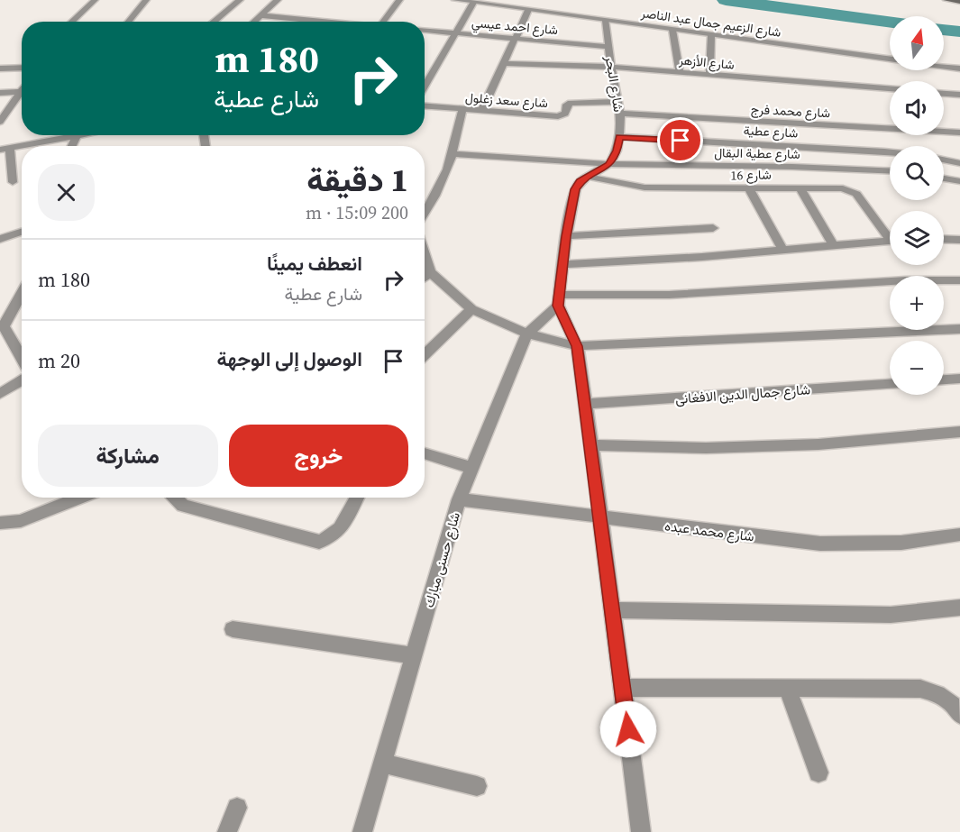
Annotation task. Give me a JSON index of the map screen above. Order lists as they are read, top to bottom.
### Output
{
  "streets": {
    "street": [
      "شارع الزعيم جمال عبد الناصر",
      "شارع احمد عيسي",
      "شارع الأزهر",
      "شارع البحر",
      "شارع سعد زغلول",
      "شارع محمد فرج",
      "شارع عطية",
      "شارع عطية البقال",
      "شارع 16",
      "شارع جمال الدين الافغانى",
      "شارع محمد عبده",
      "شارع حسنى مبارك"
    ]
  },
  "crossings": [
    ["شارع الزعيم جمال عبد الناصر", "شارع البحر"],
    ["شارع احمد عيسي", "شارع البحر"],
    ["شارع الأزهر", "شارع البحر"],
    ["شارع البحر", "شارع سعد زغلول"],
    ["شارع البحر", "شارع محمد فرج"],
    ["شارع البحر", "شارع عطية"],
    ["شارع البحر", "شارع عطية البقال"],
    ["شارع سعد زغلول", "شارع محمد فرج"],
    ["شارع محمد عبده", "شارع حسنى مبارك"]
  ],
  "north": "top",
  "page": {
    "map_buttons": ["+", "−"],
    "turn": ["180 m", "شارع عطية"],
    "heading": ["1 دقيقة", "200 m · 15:09"],
    "list": [
      {
        "name": "انعطف يمينًا",
        "note": "شارع عطية",
        "value": "180 m"
      },
      {
        "name": "الوصول إلى الوجهة",
        "value": "20 m"
      }
    ],
    "buttons": ["خروج", "مشاركة"]
  }
}
